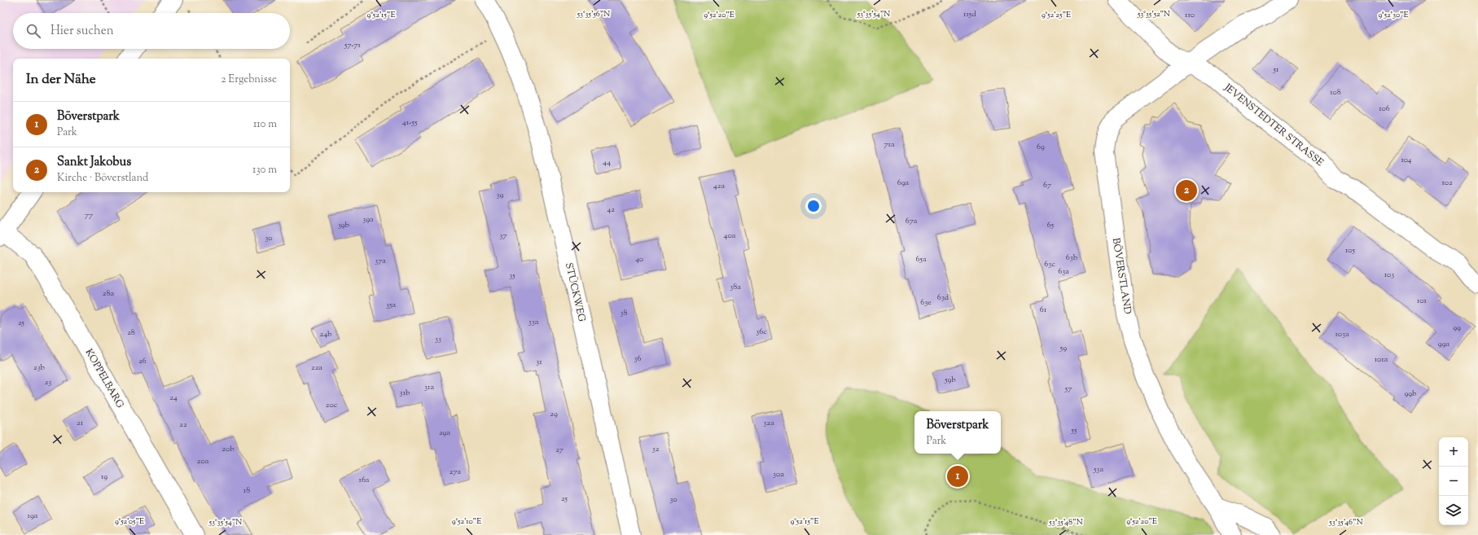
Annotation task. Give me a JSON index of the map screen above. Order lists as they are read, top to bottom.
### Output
{
  "streets": {
    "street": [
      "JEVENSTEDTER STRASSE",
      "BÖVERSTLAND",
      "STÜCKWEG",
      "KOPPELBARG"
    ]
  },
  "crossings": [
    ["JEVENSTEDTER STRASSE", "BÖVERSTLAND"]
  ],
  "house_numbers": [
    "115d",
    "110",
    "57-71",
    "51",
    "108",
    "106",
    "41-55",
    "71a",
    "69",
    "104",
    "44",
    "69a",
    "102",
    "67",
    "42a",
    "39",
    "42",
    "77",
    "39a",
    "67a",
    "39b",
    "65",
    "37",
    "40a",
    "30",
    "105",
    "63b",
    "40",
    "65a",
    "37a",
    "63c",
    "63a",
    "103",
    "35",
    "38a",
    "28a",
    "63d",
    "101",
    "63e",
    "35a",
    "61",
    "38",
    "33a",
    "25",
    "99",
    "36c",
    "28",
    "24b",
    "103a",
    "33",
    "99a",
    "59",
    "36",
    "101a",
    "26",
    "31",
    "23b",
    "22a",
    "59b",
    "23",
    "31a",
    "57",
    "31b",
    "99b",
    "24",
    "20c",
    "29",
    "21",
    "32a",
    "22",
    "55",
    "29a",
    "20b",
    "32",
    "27",
    "20a",
    "53a",
    "27a",
    "30a",
    "19",
    "16a",
    "18",
    "25",
    "30",
    "19a"
  ],
  "page": {
    "search": "Hier suchen",
    "heading": ["In der Nähe", "2 Ergebnisse"],
    "list": [
      {
        "mark": "1",
        "name": "Böverstpark",
        "note": "Park",
        "value": "110 m"
      },
      {
        "mark": "2",
        "name": "Sankt Jakobus",
        "note": "Kirche · Böverstland",
        "value": "130 m"
      }
    ],
    "pins": ["2", "1"],
    "popup": ["Böverstpark", "Park"],
    "map_buttons": ["+", "−"]
  },
  "coordinates": [
    "53°35'56\"N",
    "53°35'54\"N",
    "53°35'52\"N",
    "9°52'15\"E",
    "9°52'20\"E",
    "9°52'25\"E",
    "9°52'30\"E",
    "9°52'05\"E",
    "9°52'10\"E",
    "53°35'48\"N",
    "53°35'46\"N"
  ]
}
